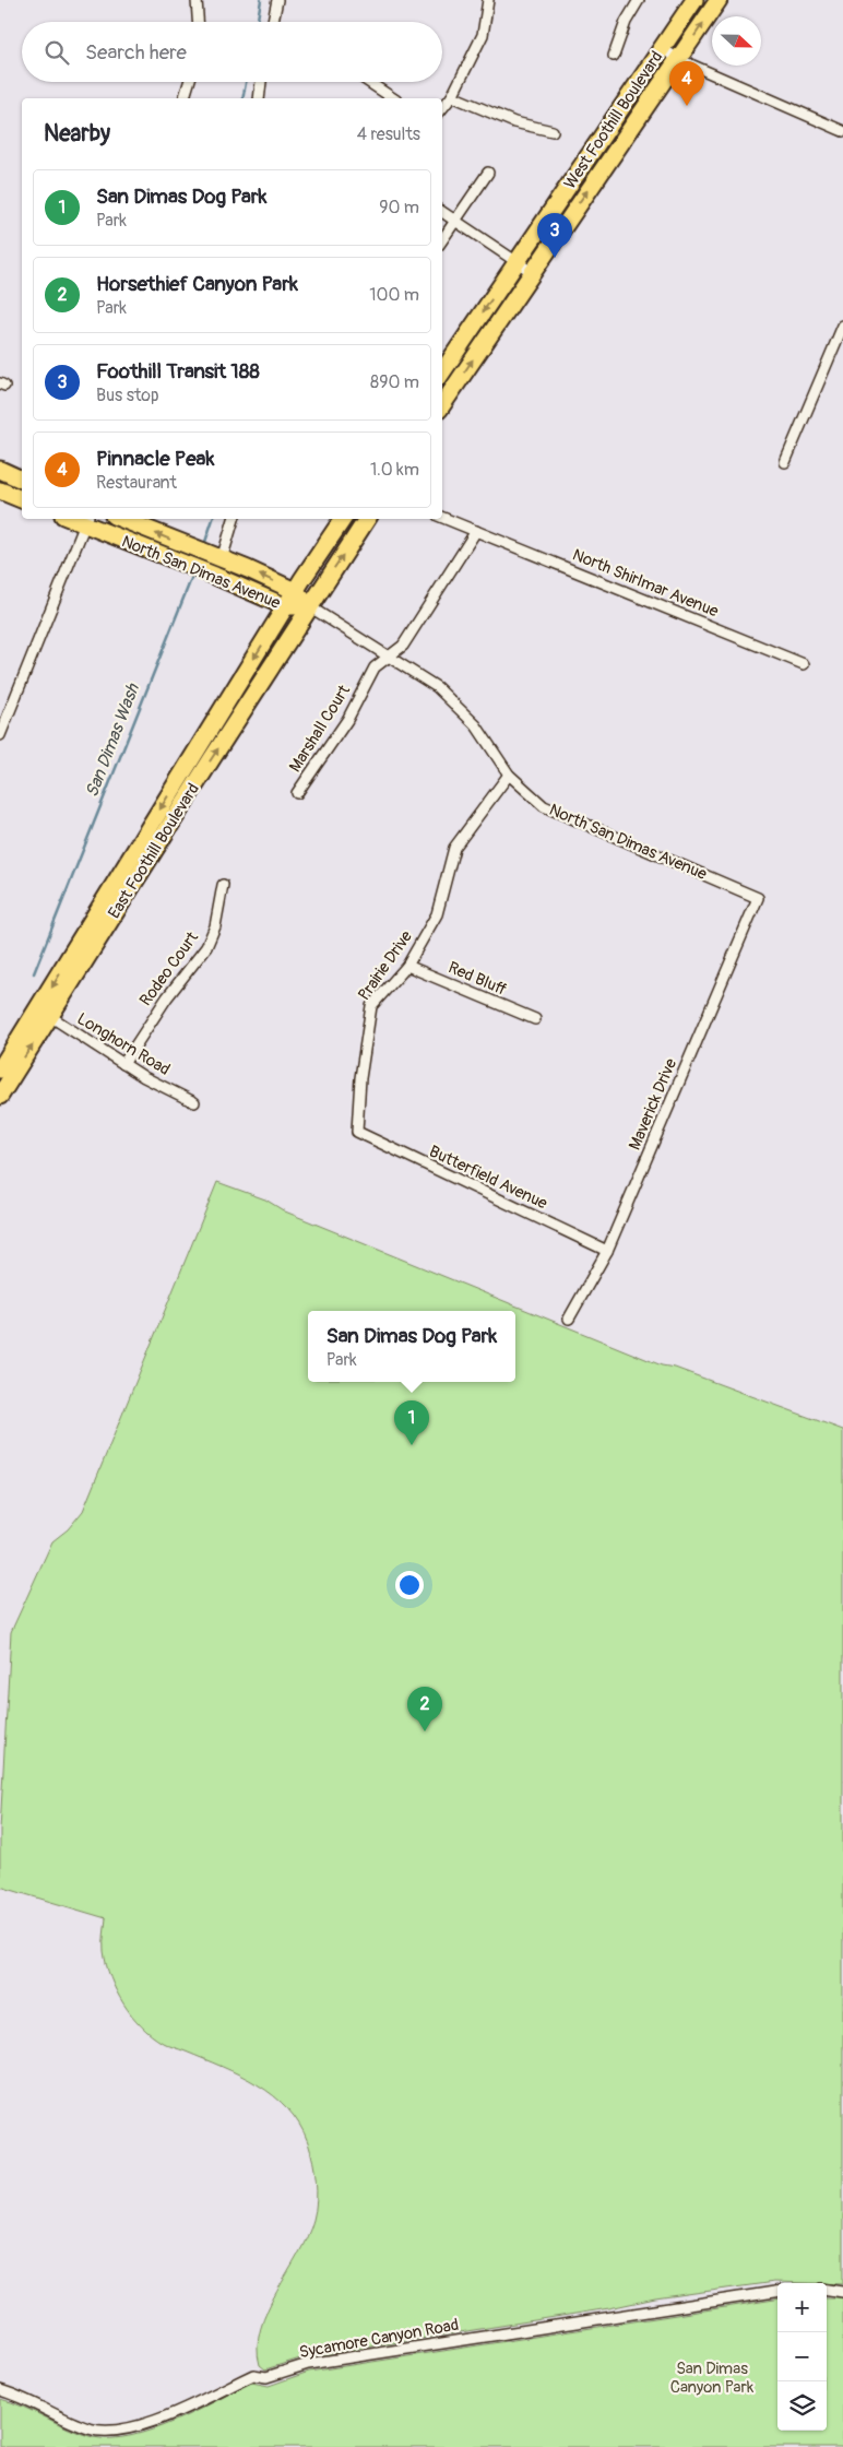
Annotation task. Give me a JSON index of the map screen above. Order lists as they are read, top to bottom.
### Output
{
  "streets": {
    "main road": ["West Foothill Boulevard", "North San Dimas Avenue", "East Foothill Boulevard"],
    "street": [
      "North Shirlmar Avenue",
      "Marshall Court",
      "Prairie Drive",
      "Rodeo Court",
      "Red Bluff",
      "Longhorn Road",
      "Maverick Drive",
      "Butterfield Avenue",
      "Sycamore Canyon Road"
    ]
  },
  "crossings": [
    ["North San Dimas Avenue", "Marshall Court"],
    ["North San Dimas Avenue", "East Foothill Boulevard"],
    ["North San Dimas Avenue", "Prairie Drive"],
    ["North San Dimas Avenue", "Maverick Drive"],
    ["East Foothill Boulevard", "Longhorn Road"],
    ["Prairie Drive", "Red Bluff"],
    ["Prairie Drive", "Butterfield Avenue"],
    ["Rodeo Court", "Longhorn Road"],
    ["Maverick Drive", "Butterfield Avenue"]
  ],
  "water": ["San Dimas Wash"],
  "parks": ["San Dimas Canyon Park"],
  "north": "right",
  "page": {
    "search": "Search here",
    "pins": [
      "4",
      "3",
      "1",
      "2"
    ],
    "heading": ["Nearby", "4 results"],
    "list": [
      {
        "mark": "1",
        "name": "San Dimas Dog Park",
        "note": "Park",
        "value": "90 m"
      },
      {
        "mark": "2",
        "name": "Horsethief Canyon Park",
        "note": "Park",
        "value": "100 m"
      },
      {
        "mark": "3",
        "name": "Foothill Transit 188",
        "note": "Bus stop",
        "value": "890 m"
      },
      {
        "mark": "4",
        "name": "Pinnacle Peak",
        "note": "Restaurant",
        "value": "1.0 km"
      }
    ],
    "popup": ["San Dimas Dog Park", "Park"],
    "map_buttons": ["+", "−"]
  }
}
